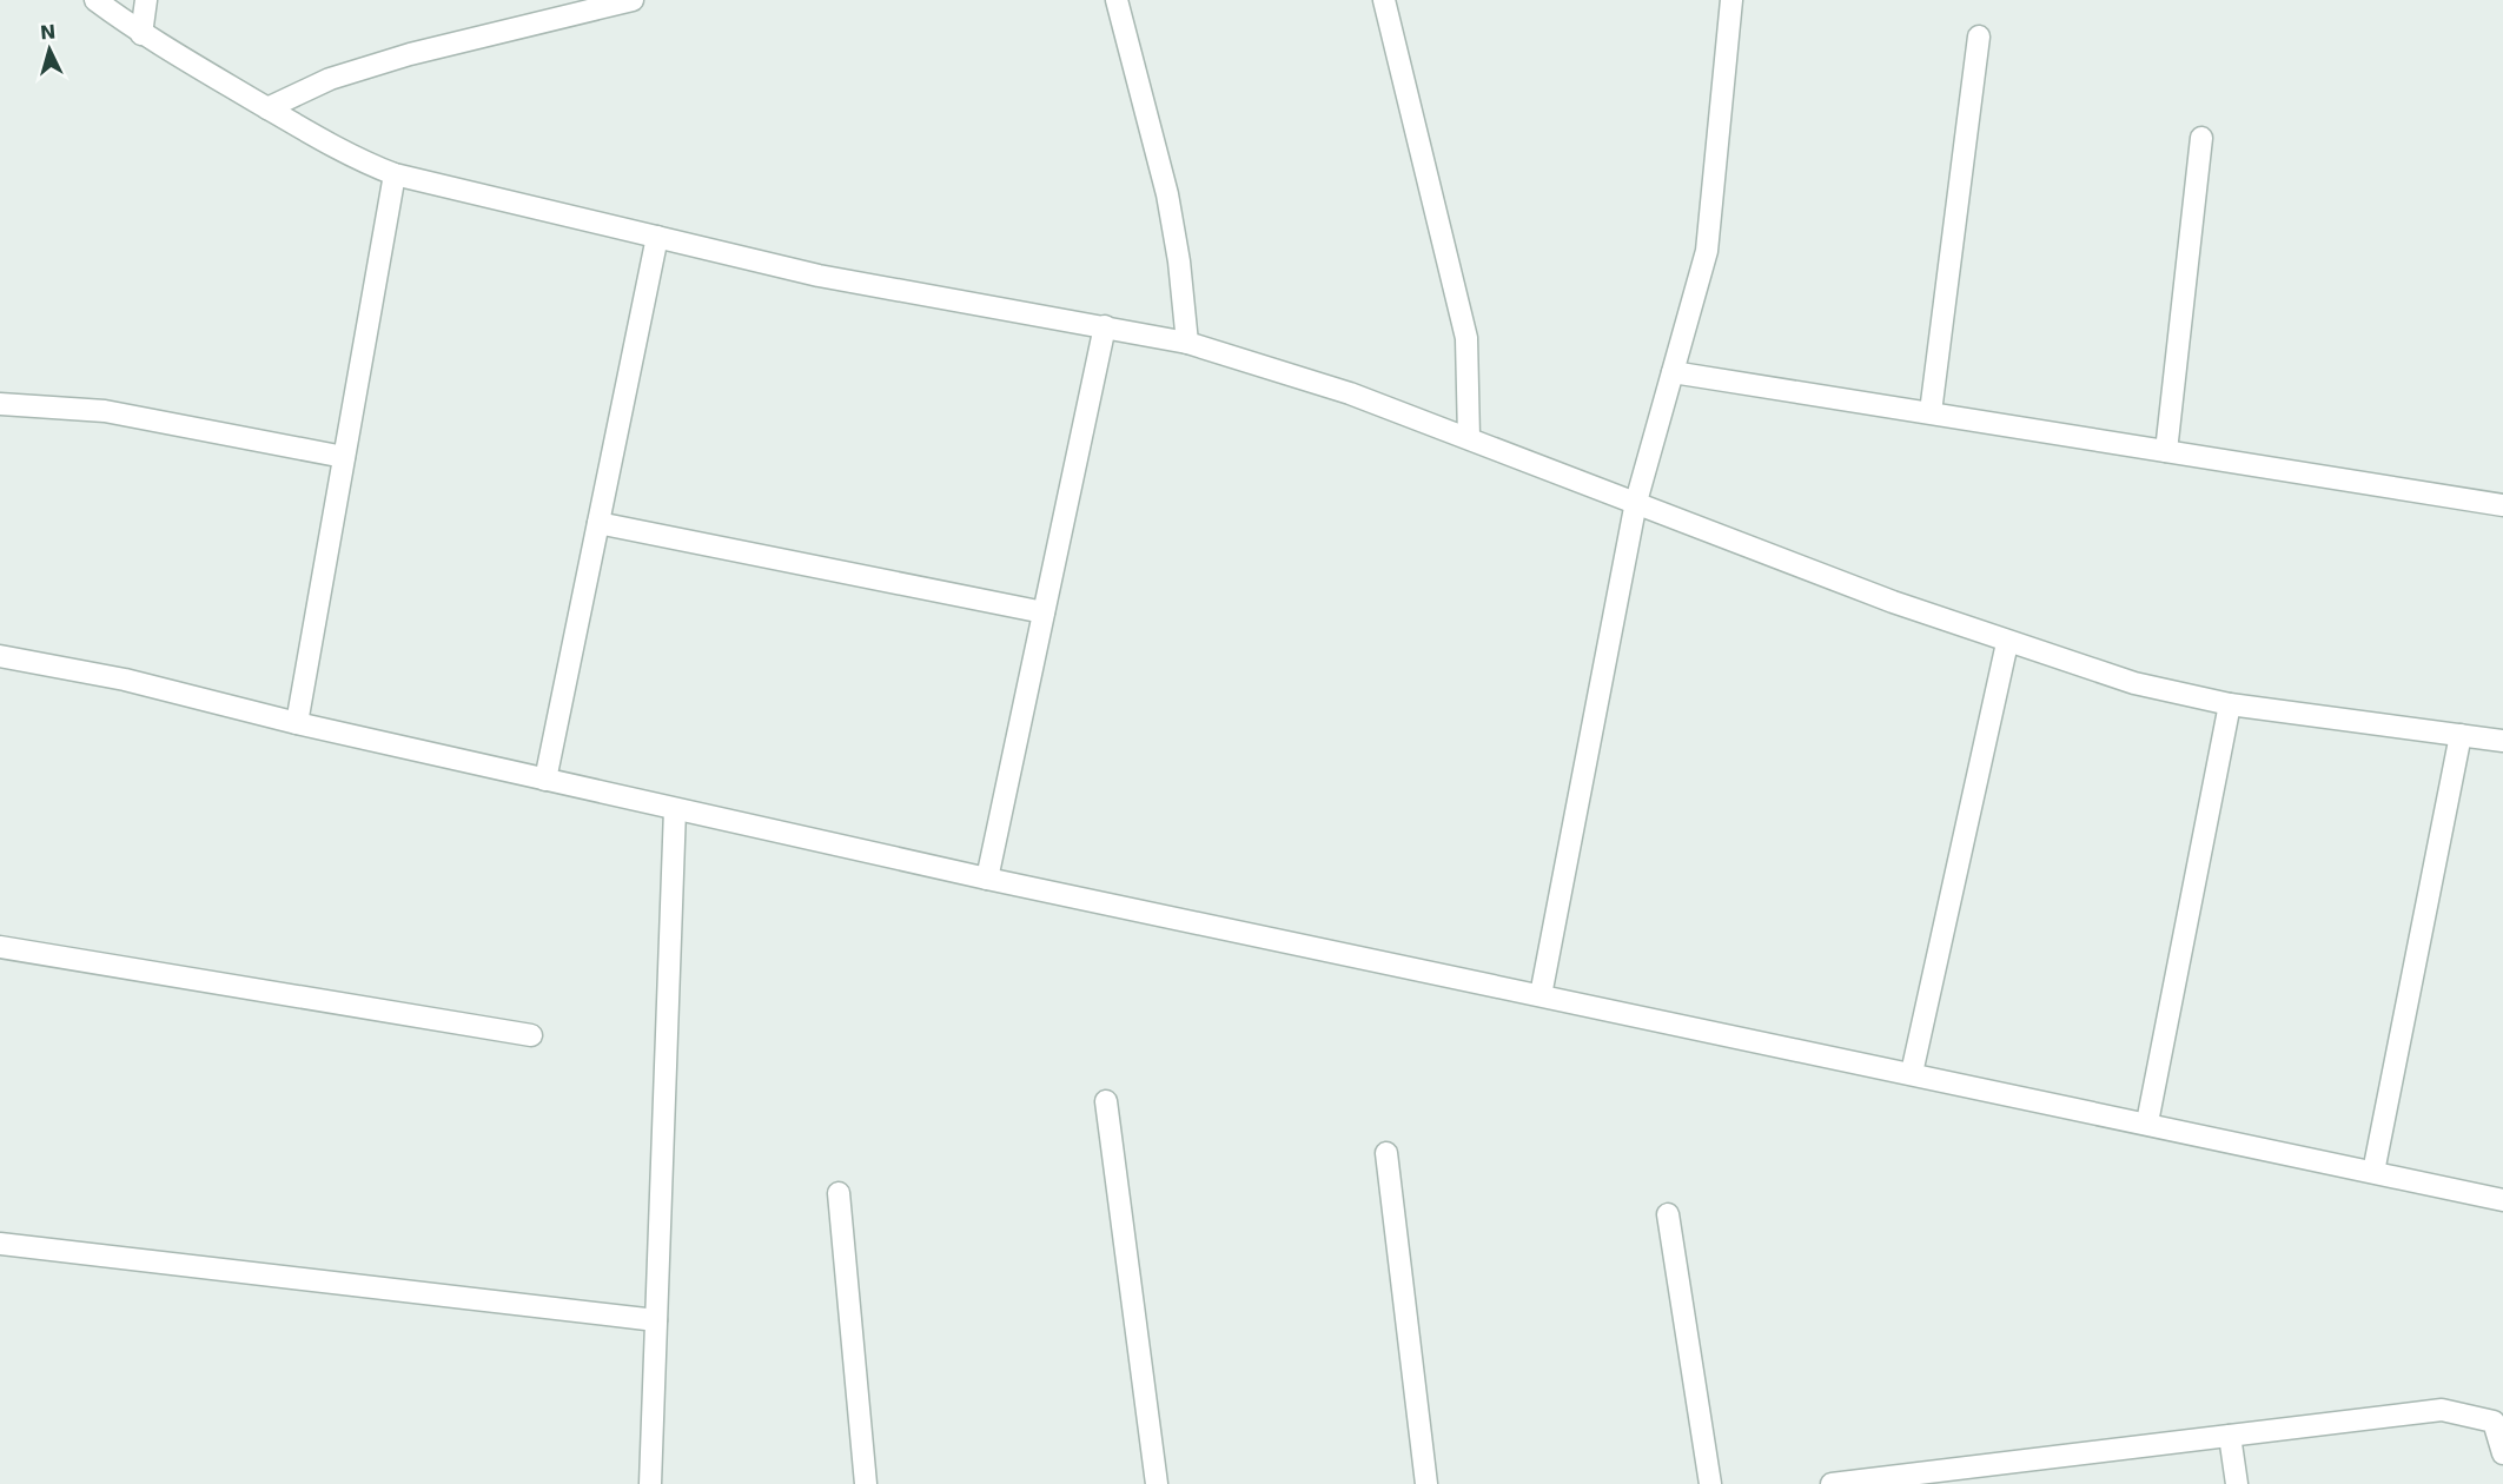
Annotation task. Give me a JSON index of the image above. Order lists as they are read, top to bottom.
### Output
{
  "north": "top"
}
